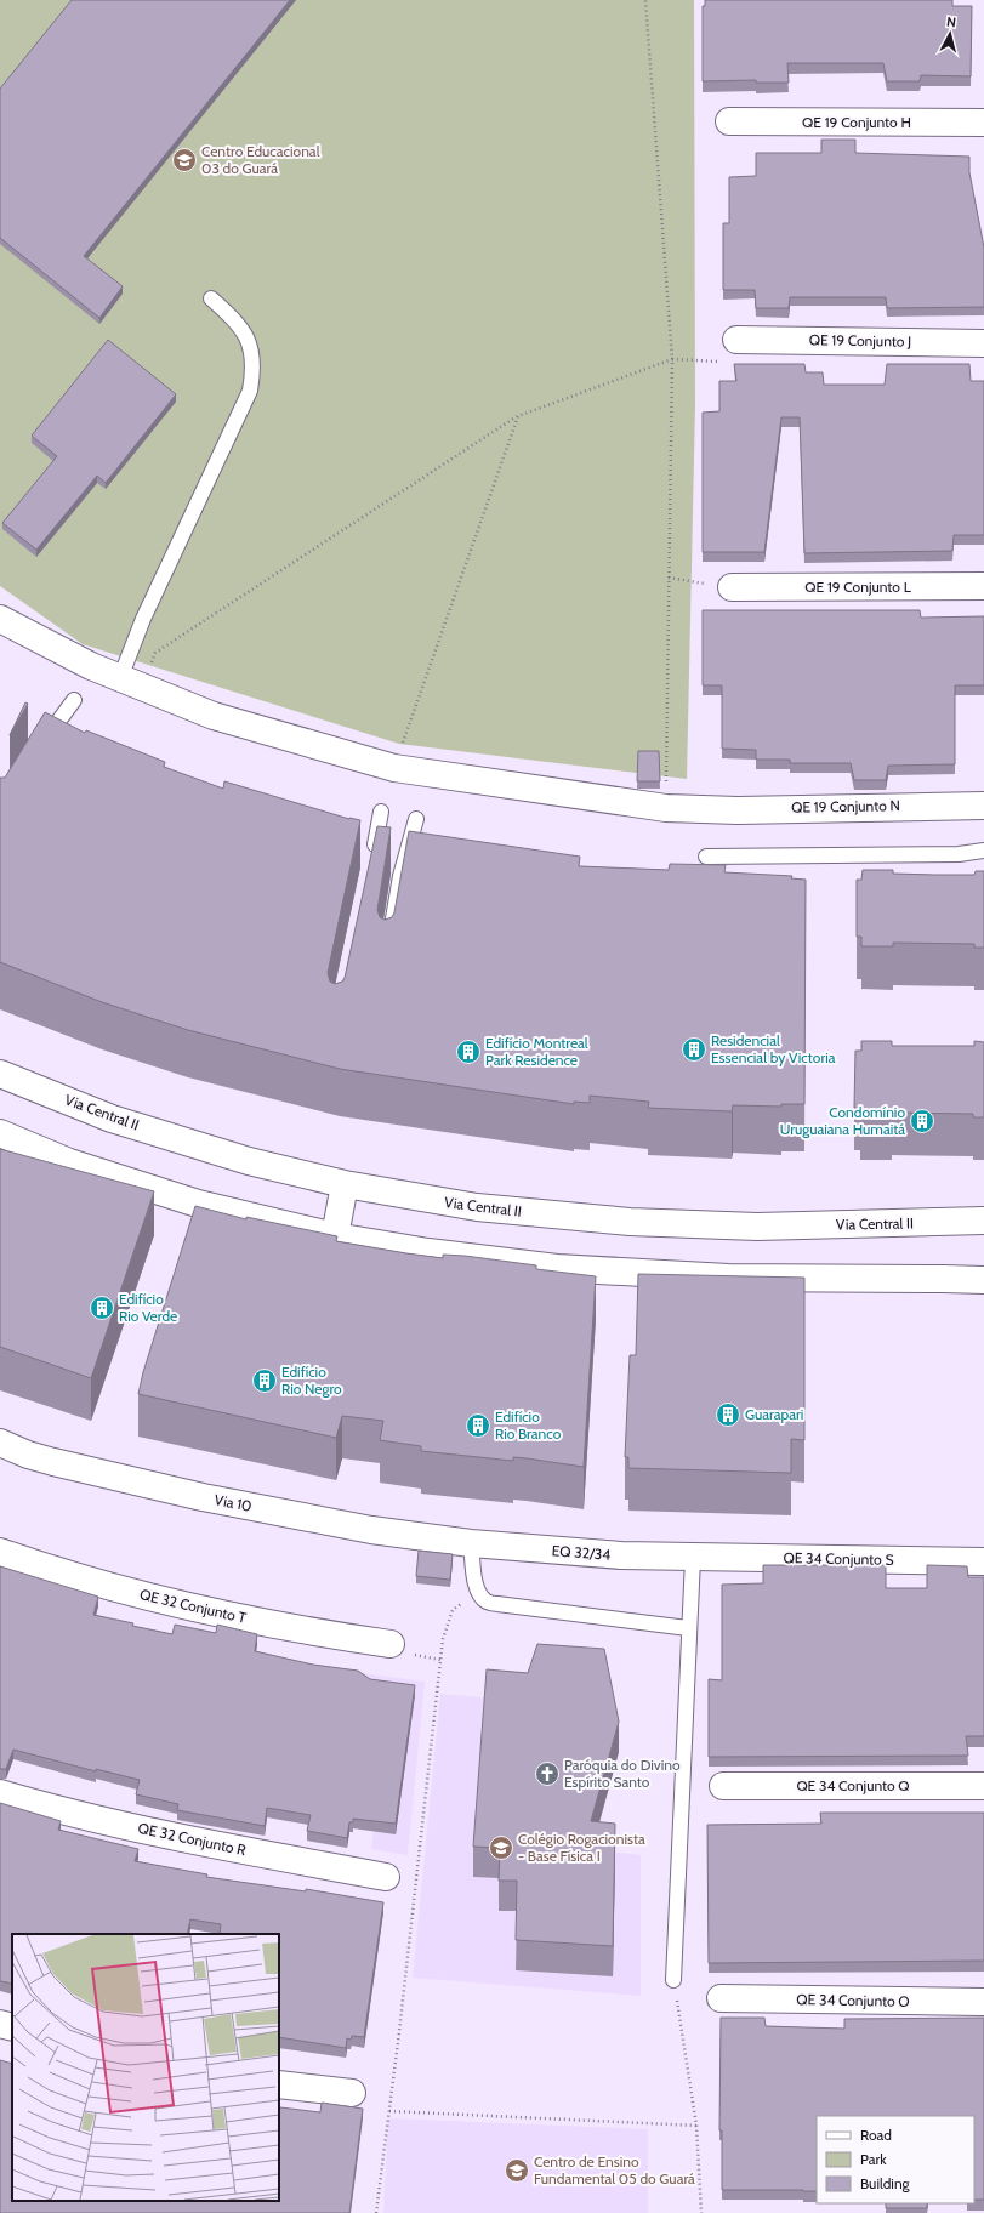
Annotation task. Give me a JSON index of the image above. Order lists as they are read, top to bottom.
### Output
{
  "streets": {
    "street": [
      "QE 19 Conjunto H",
      "QE 19 Conjunto J",
      "QE 19 Conjunto L",
      "QE 19 Conjunto N",
      "Via Central II",
      "Via 10",
      "EQ 32/34",
      "QE 34 Conjunto S",
      "QE 32 Conjunto T",
      "QE 34 Conjunto Q",
      "QE 32 Conjunto R",
      "QE 34 Conjunto O"
    ]
  },
  "crossings": [
    ["Via 10", "EQ 32/34"],
    ["EQ 32/34", "QE 34 Conjunto S"]
  ],
  "places": {
    "school or university": ["Centro Educacional 03 do Guará", "Colégio Rogacionista - Base Física I", "Centro de Ensino Fundamental 05 do Guará"],
    "building": [
      "Residencial Essencial by Victoria",
      "Edifício Montreal Park Residence",
      "Condomínio Uruguaiana Humaitá",
      "Edifício Rio Verde",
      "Edifício Rio Negro",
      "Guarapari",
      "Edifício Rio Branco"
    ],
    "church": ["Paróquia do Divino Espírito Santo"]
  },
  "legend": ["Road", "Park", "Building"],
  "north": "top"
}
